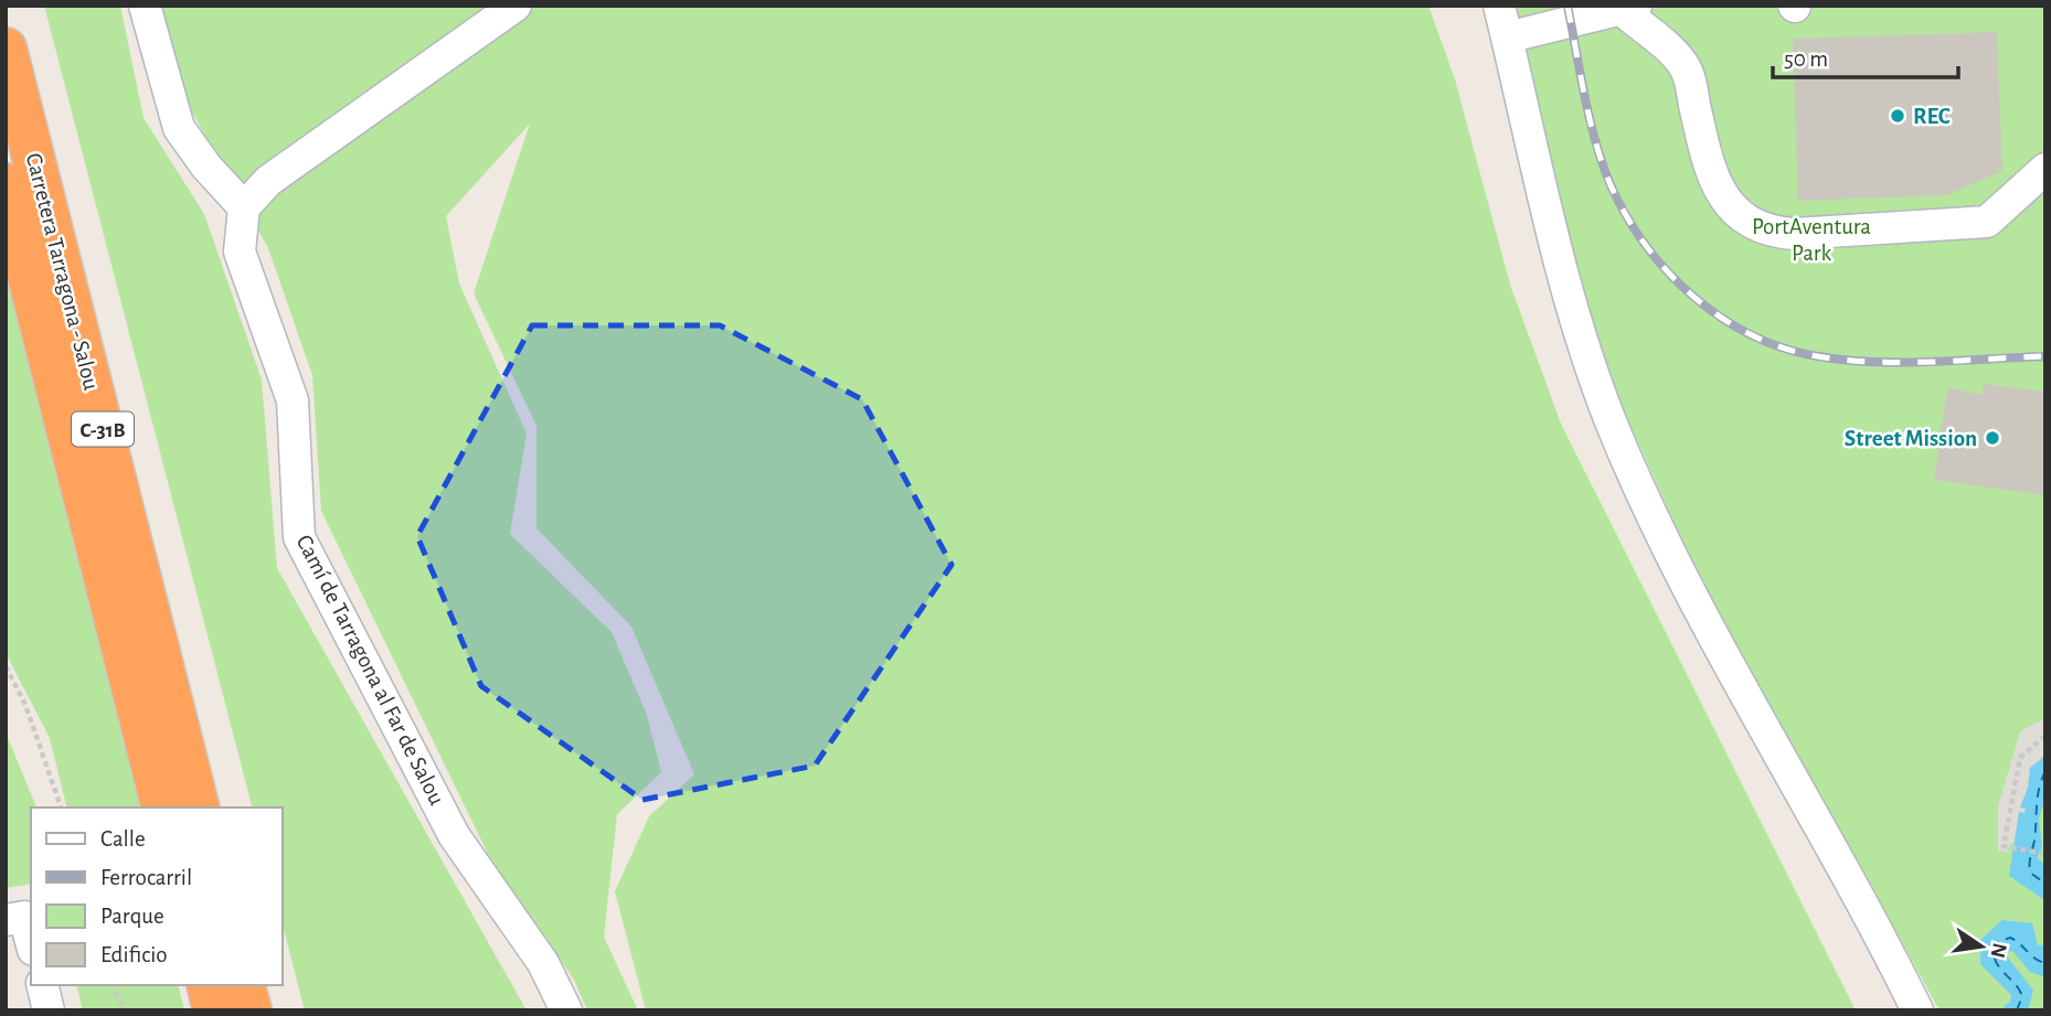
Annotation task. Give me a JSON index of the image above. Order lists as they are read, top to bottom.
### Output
{
  "streets": {
    "highway": ["Carretera Tarragona - Salou", "C-31B"],
    "street": ["Camí de Tarragona al Far de Salou"]
  },
  "parks": ["PortAventura Park"],
  "places": ["REC", "Street Mission"],
  "legend": [
    "Calle",
    "Ferrocarril",
    "Parque",
    "Edificio"
  ],
  "scale_bar": "50 m",
  "north": "right"
}
